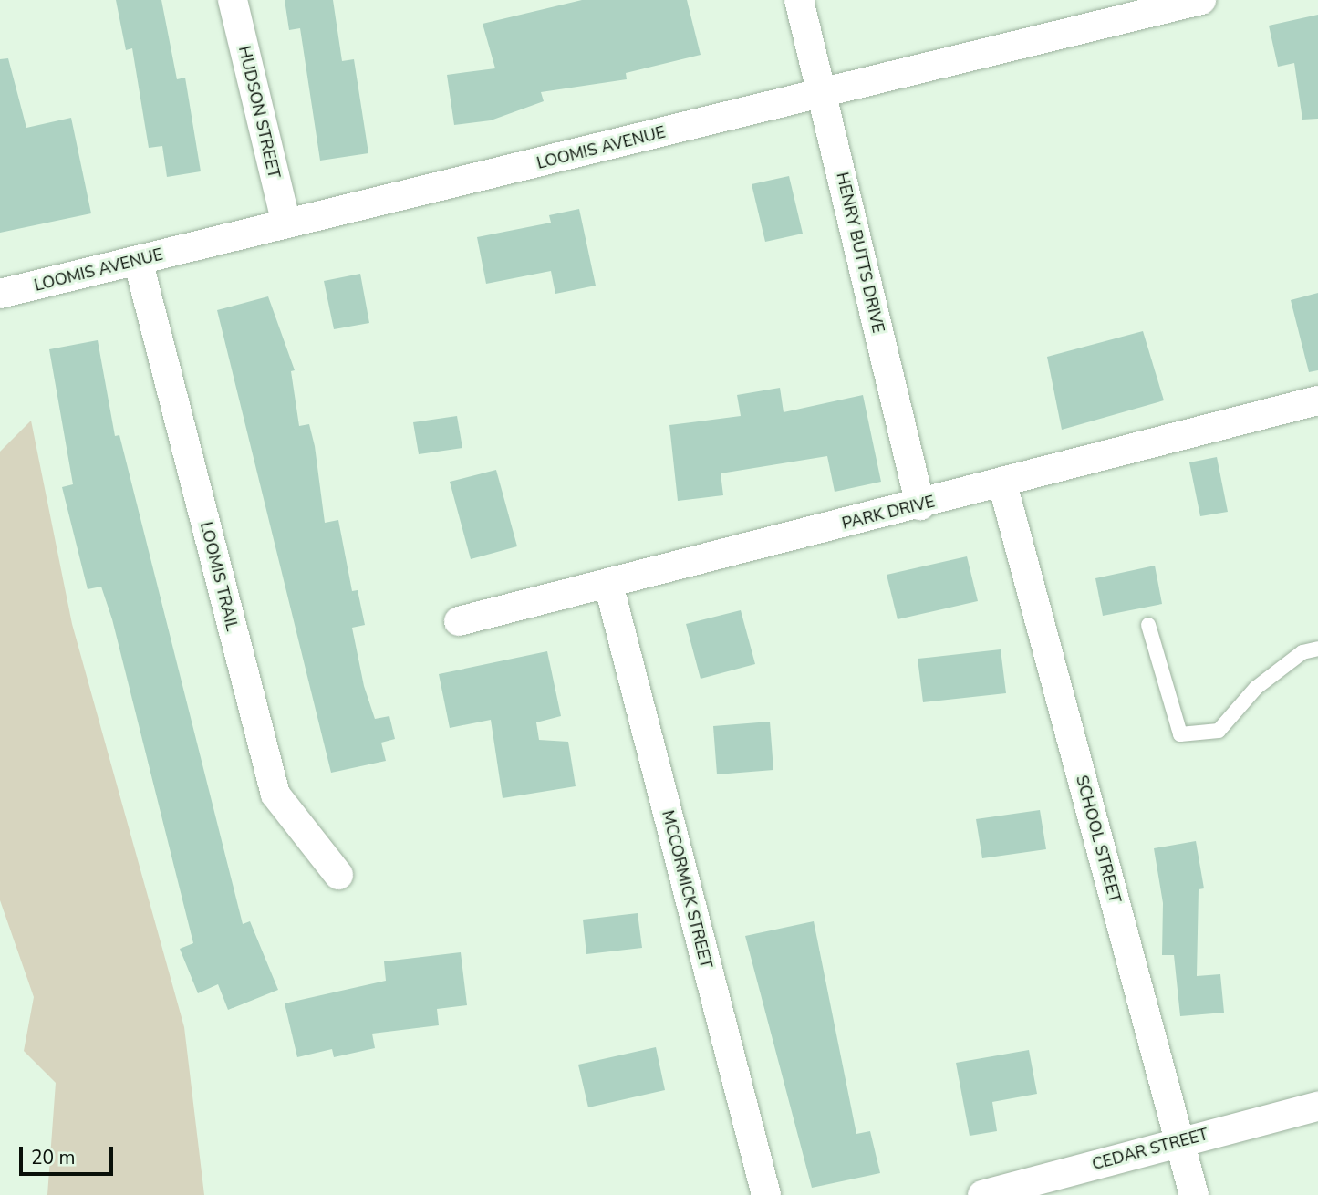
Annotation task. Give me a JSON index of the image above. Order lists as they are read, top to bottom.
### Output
{
  "streets": {
    "street": [
      "HUDSON STREET",
      "LOOMIS AVENUE",
      "HENRY BUTTS DRIVE",
      "PARK DRIVE",
      "LOOMIS TRAIL",
      "SCHOOL STREET",
      "MCCORMICK STREET",
      "CEDAR STREET"
    ]
  },
  "crossings": [
    ["HUDSON STREET", "LOOMIS AVENUE"],
    ["LOOMIS AVENUE", "HENRY BUTTS DRIVE"],
    ["LOOMIS AVENUE", "LOOMIS TRAIL"],
    ["HENRY BUTTS DRIVE", "PARK DRIVE"],
    ["PARK DRIVE", "SCHOOL STREET"],
    ["PARK DRIVE", "MCCORMICK STREET"],
    ["SCHOOL STREET", "CEDAR STREET"]
  ],
  "scale_bar": "20 m"
}
